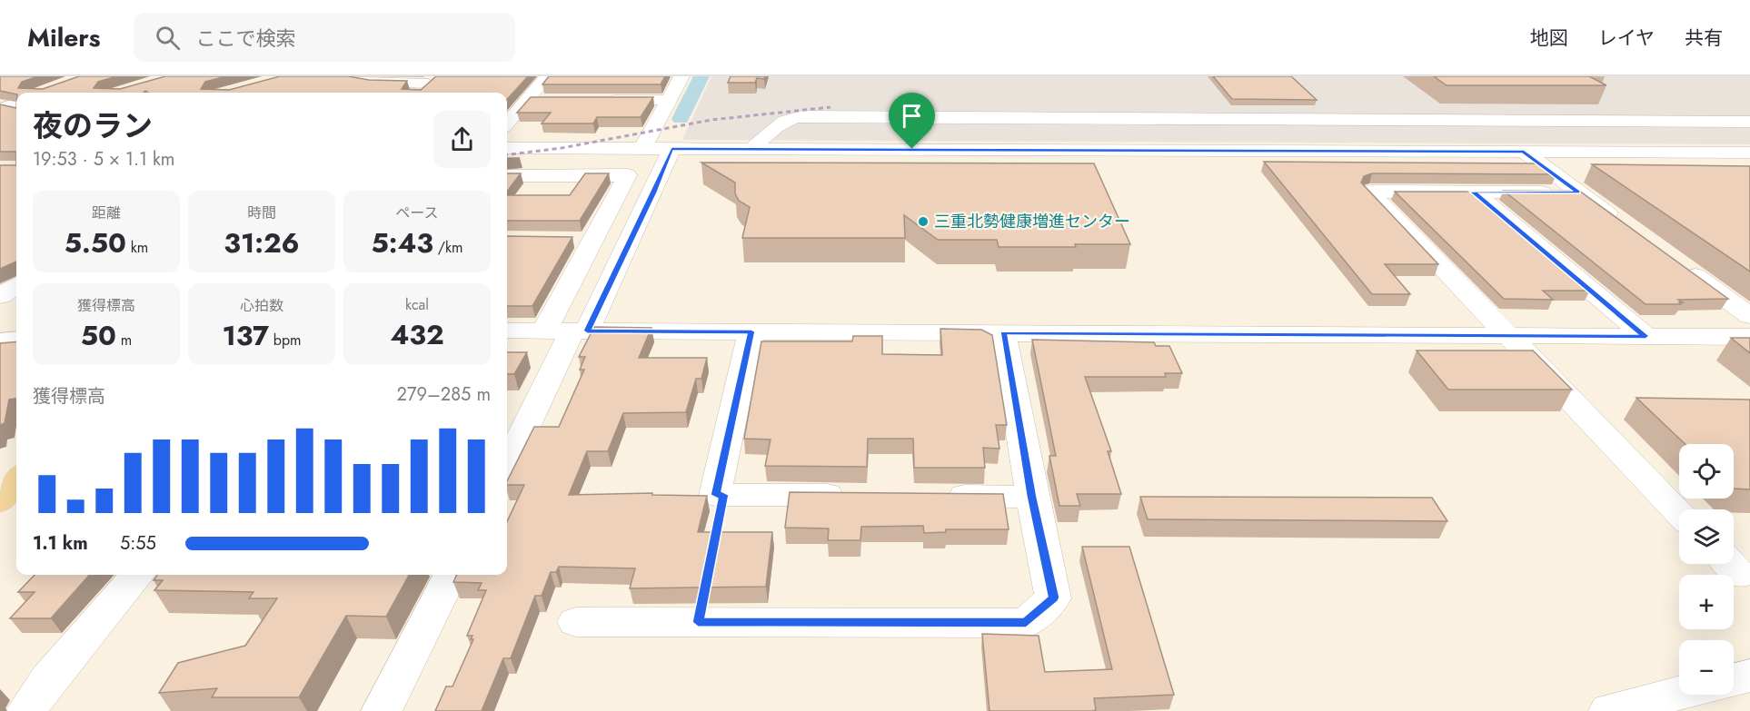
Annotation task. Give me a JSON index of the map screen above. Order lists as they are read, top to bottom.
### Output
{
  "places": ["三重北勢健康増進センター"],
  "page": {
    "header": "Milers",
    "search": "ここで検索",
    "nav": ["地図", "レイヤ", "共有"],
    "heading": ["夜のラン", "19:53 · 5 × 1.1 km"],
    "stats": [
      ["距離", "5.50 km"],
      ["時間", "31:26"],
      ["ペース", "5:43 /km"],
      ["獲得標高", "50 m"],
      ["心拍数", "137 bpm"],
      ["kcal", "432"]
    ],
    "chart": ["獲得標高", "279–285 m"],
    "map_buttons": ["+", "−"],
    "list": [
      {
        "name": "1.1 km",
        "note": "5:55"
      }
    ]
  }
}
